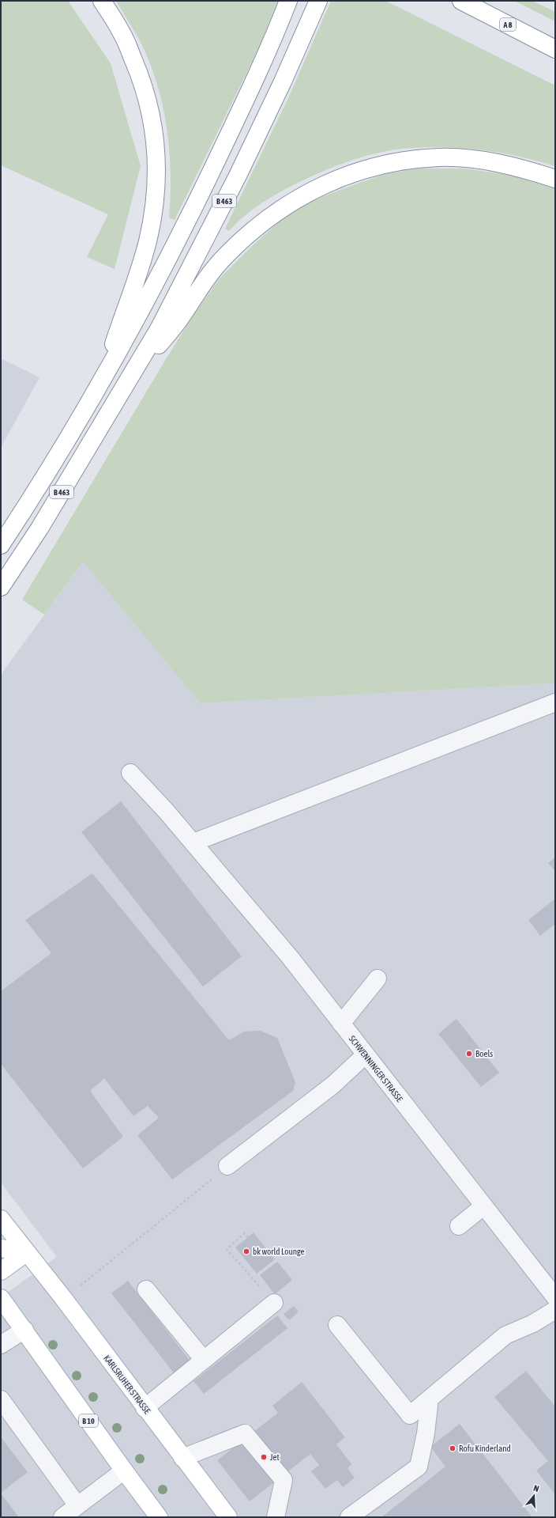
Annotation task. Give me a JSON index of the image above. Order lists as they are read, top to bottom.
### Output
{
  "streets": {
    "main road": [
      "A 8",
      "B 463",
      "KARLSRUHER STRASSE",
      "B 10"
    ],
    "street": ["SCHWENNINGER STRASSE"]
  },
  "places": [
    "Boels",
    "bk world Lounge",
    "Rofu Kinderland",
    "Jet"
  ],
  "north": "top"
}
